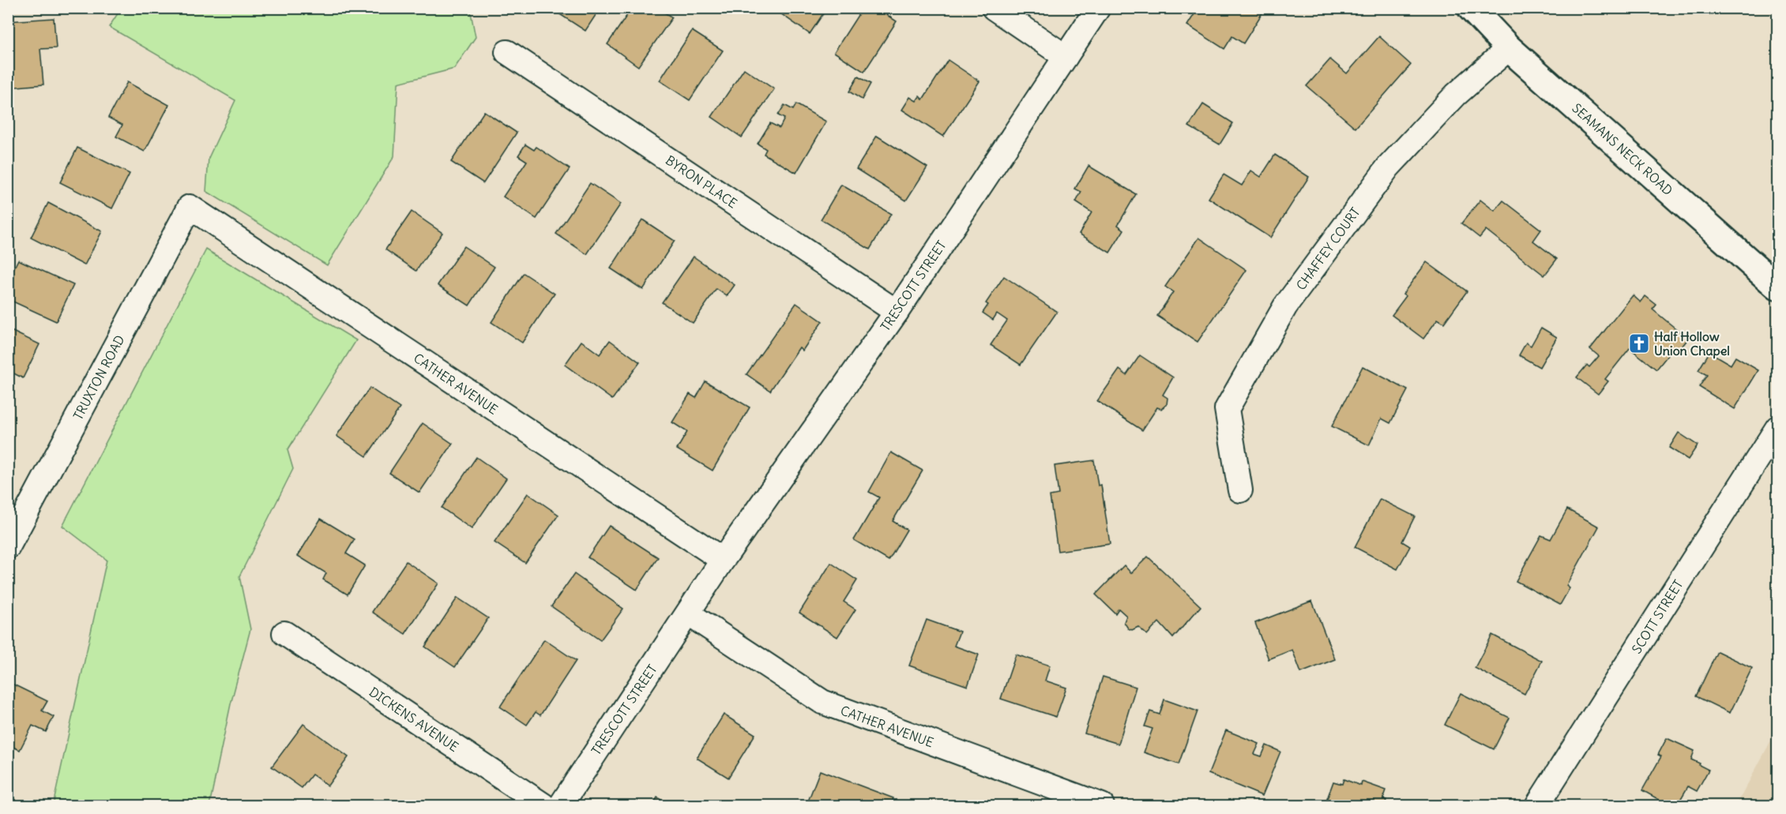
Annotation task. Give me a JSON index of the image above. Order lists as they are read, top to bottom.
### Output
{
  "streets": {
    "main road": ["SEAMANS NECK ROAD"],
    "street": [
      "BYRON PLACE",
      "CHAFFEY COURT",
      "TRESCOTT STREET",
      "TRUXTON ROAD",
      "CATHER AVENUE",
      "SCOTT STREET",
      "DICKENS AVENUE"
    ]
  },
  "crossings": [
    ["SEAMANS NECK ROAD", "CHAFFEY COURT"],
    ["BYRON PLACE", "TRESCOTT STREET"],
    ["TRESCOTT STREET", "CATHER AVENUE"],
    ["TRUXTON ROAD", "CATHER AVENUE"]
  ],
  "places": {
    "church": ["Half Hollow Union Chapel"]
  }
}
